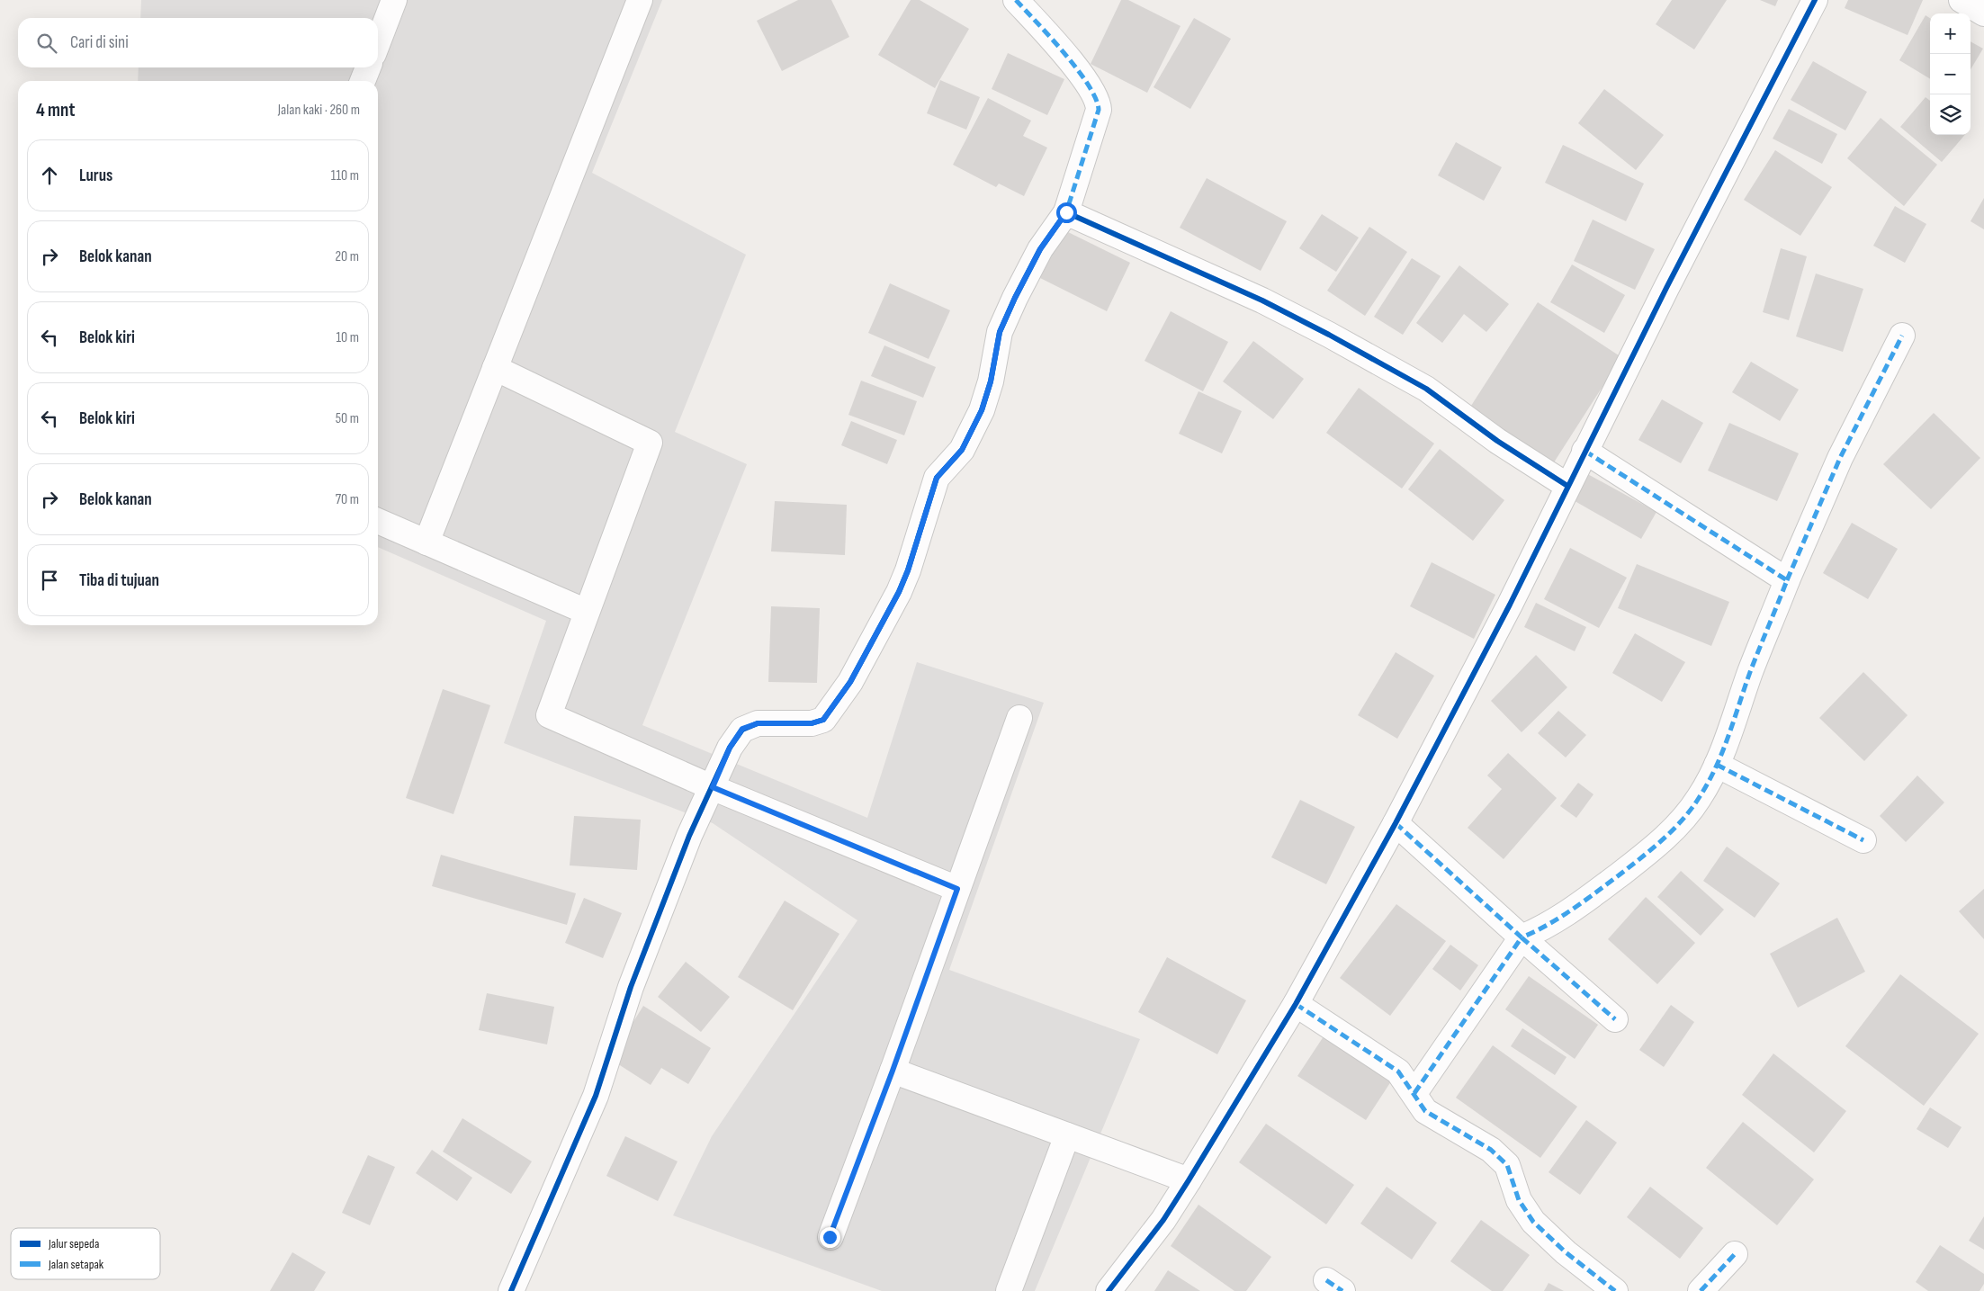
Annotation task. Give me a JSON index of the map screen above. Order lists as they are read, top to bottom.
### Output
{
  "legend": ["Jalur sepeda", "Jalan setapak"],
  "page": {
    "map_buttons": ["+", "−"],
    "search": "Cari di sini",
    "heading": ["4 mnt", "Jalan kaki · 260 m"],
    "list": [
      ["Lurus", "110 m"],
      ["Belok kanan", "20 m"],
      ["Belok kiri", "10 m"],
      ["Belok kiri", "50 m"],
      ["Belok kanan", "70 m"],
      "Tiba di tujuan"
    ]
  }
}
